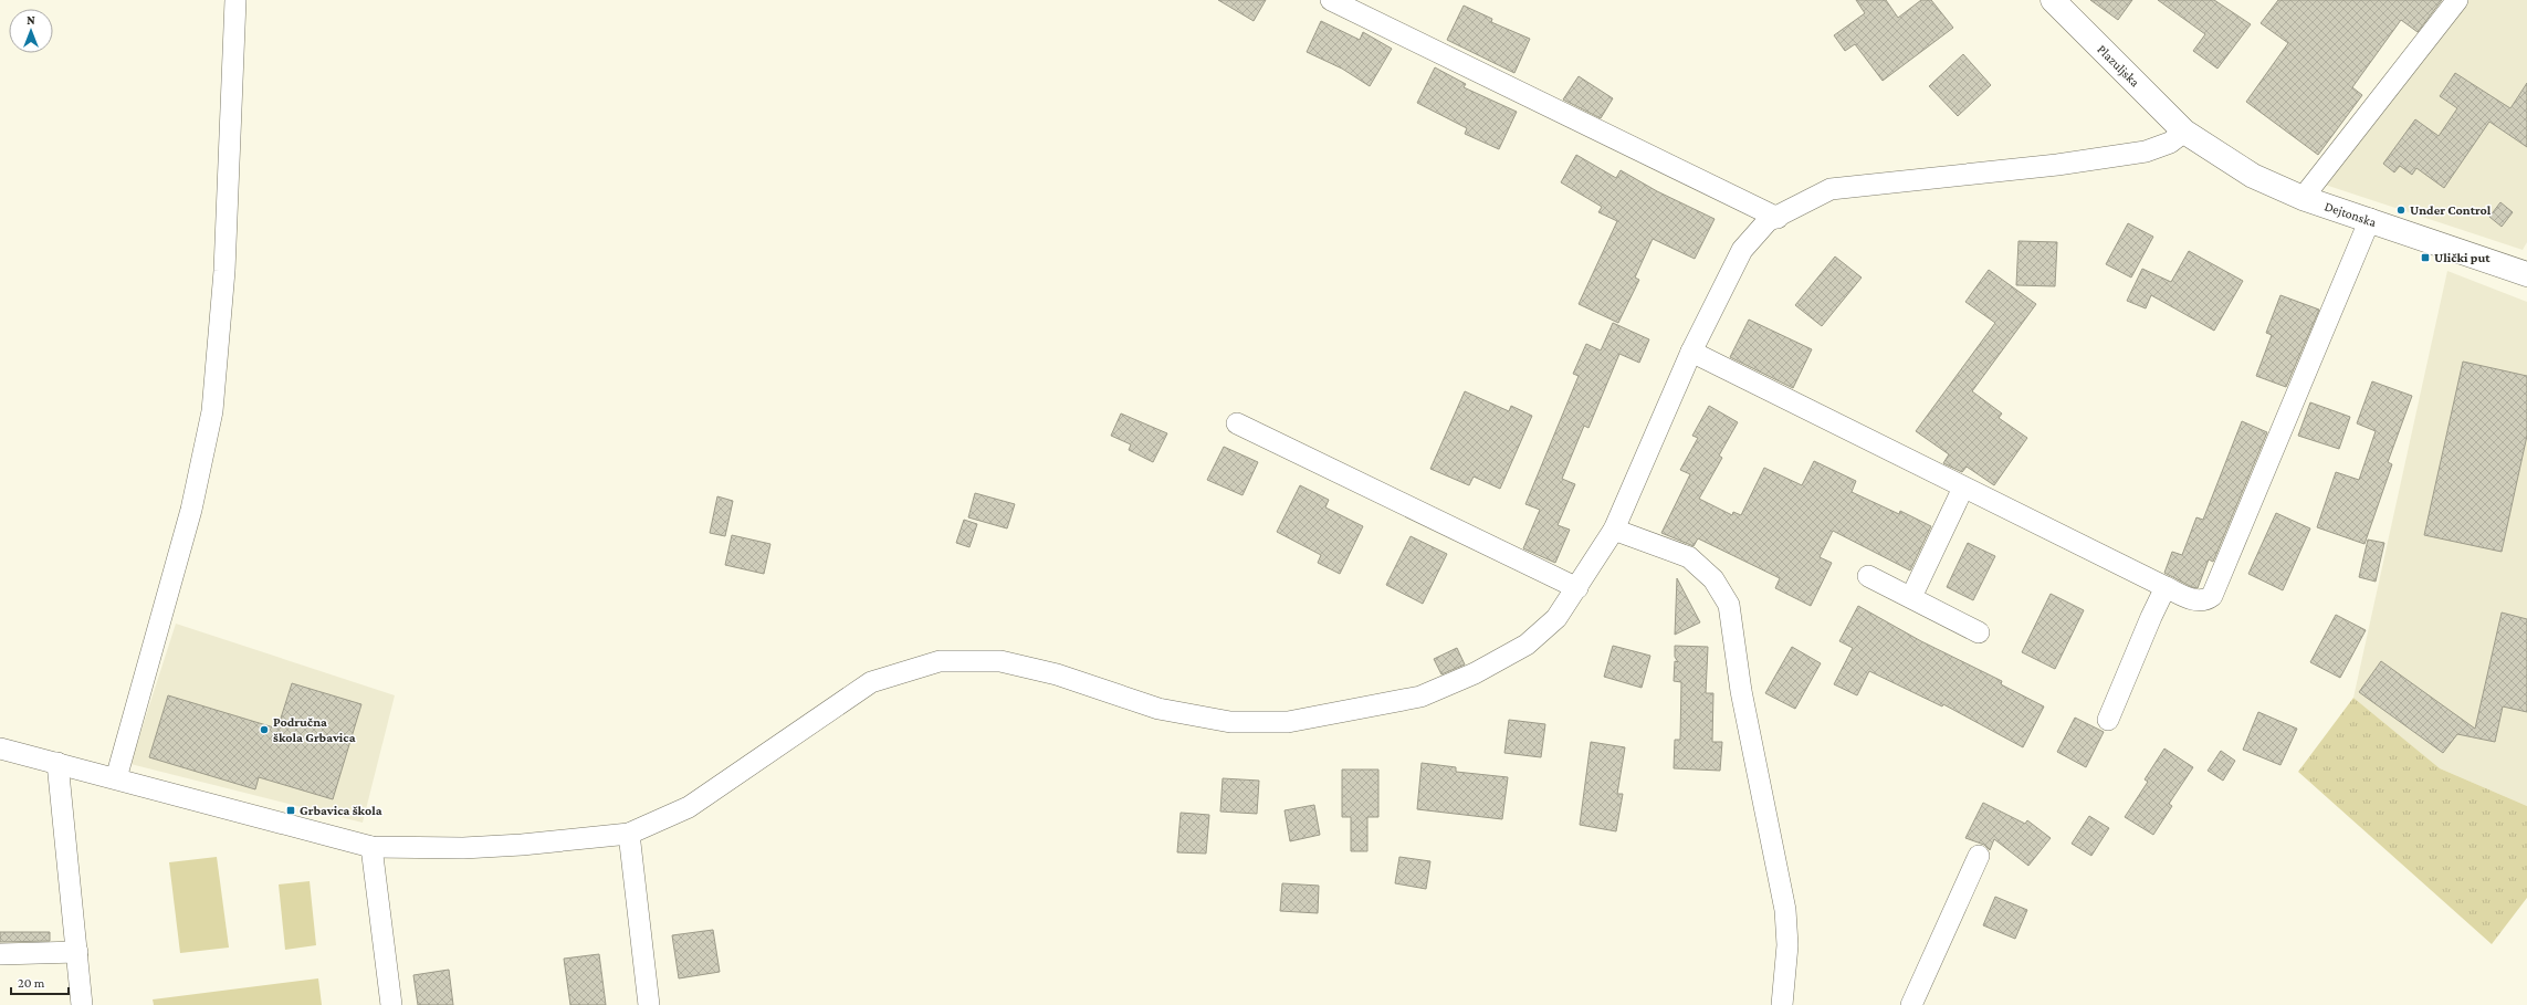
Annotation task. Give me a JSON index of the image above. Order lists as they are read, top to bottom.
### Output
{
  "streets": {
    "main road": ["Plazuljska", "Dejtonska"]
  },
  "crossings": [
    ["Plazuljska", "Dejtonska"]
  ],
  "places": {
    "other": ["Under Control", "Područna škola Grbavica"],
    "transit": ["Ulički put", "Grbavica škola"]
  },
  "scale_bar": "20 m",
  "north": "top"
}
